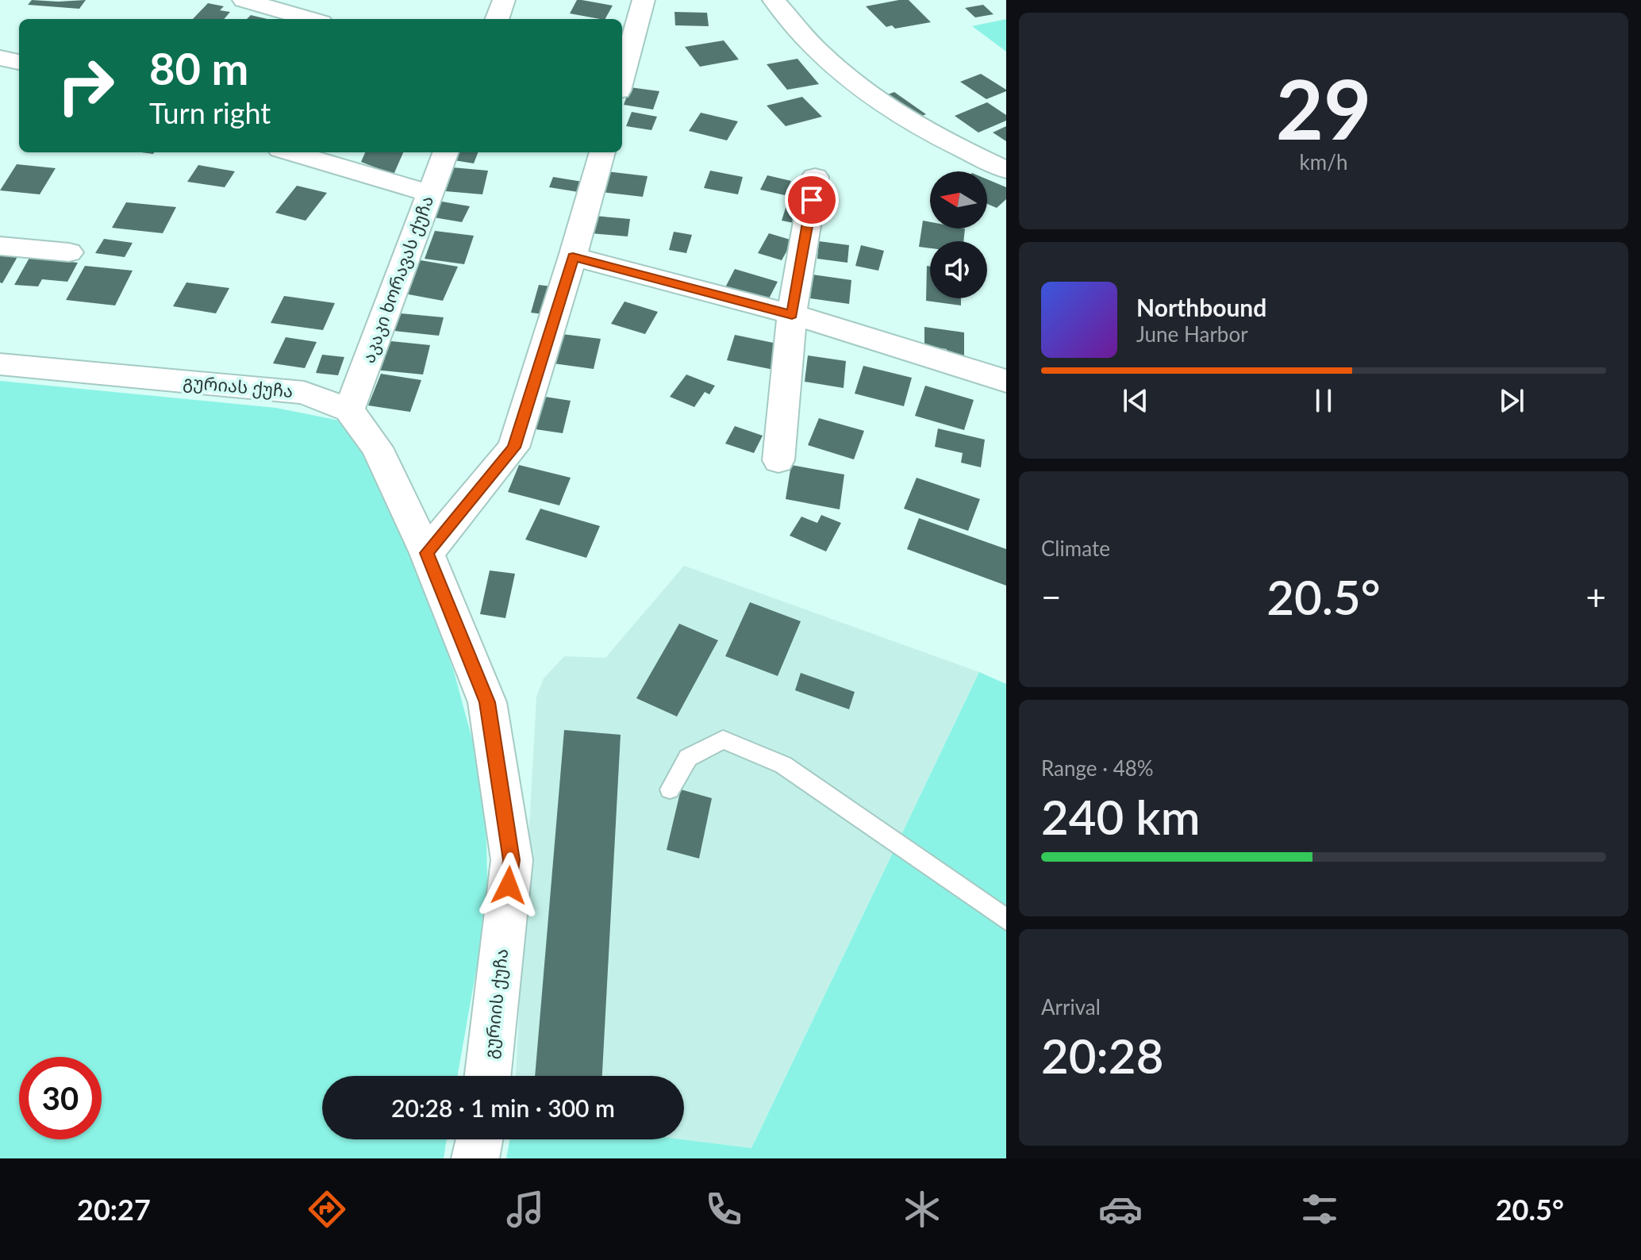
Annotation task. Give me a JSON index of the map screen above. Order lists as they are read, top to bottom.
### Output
{
  "streets": {
    "street": ["აკაკი ხორავას ქუჩა", "გურიას ქუჩა", "გურიის ქუჩა"]
  },
  "crossings": [
    ["აკაკი ხორავას ქუჩა", "გურიას ქუჩა"]
  ],
  "north": "left",
  "page": {
    "tile": [
      ["29", "km/h"],
      "Climate",
      ["Range · 48%", "240 km"],
      ["Arrival", "20:28"]
    ],
    "turn": ["80 m", "Turn right"],
    "song": ["Northbound", "June Harbor"],
    "heat": ["−", "20.5°", "+"],
    "limit": "30",
    "trip": "20:28 · 1 min · 300 m",
    "tabs": ["20:27", "20.5°"]
  }
}
